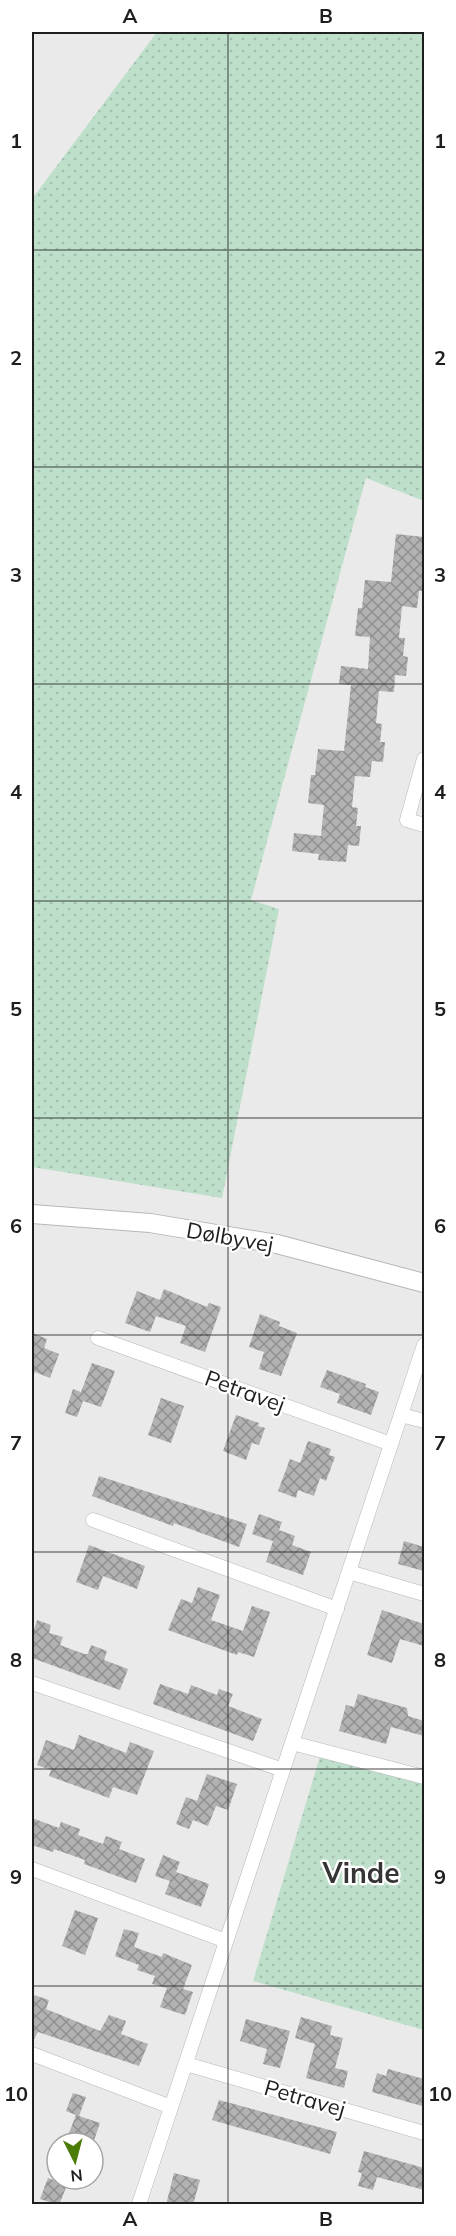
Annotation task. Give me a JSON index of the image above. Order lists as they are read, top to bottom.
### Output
{
  "streets": {
    "street": ["Dølbyvej", "Petravej"]
  },
  "districts": ["Vinde"],
  "north": "bottom",
  "grid": {
    "columns": ["A", "B"],
    "rows": [
      "1",
      "2",
      "3",
      "4",
      "5",
      "6",
      "7",
      "8",
      "9",
      "10"
    ]
  }
}
